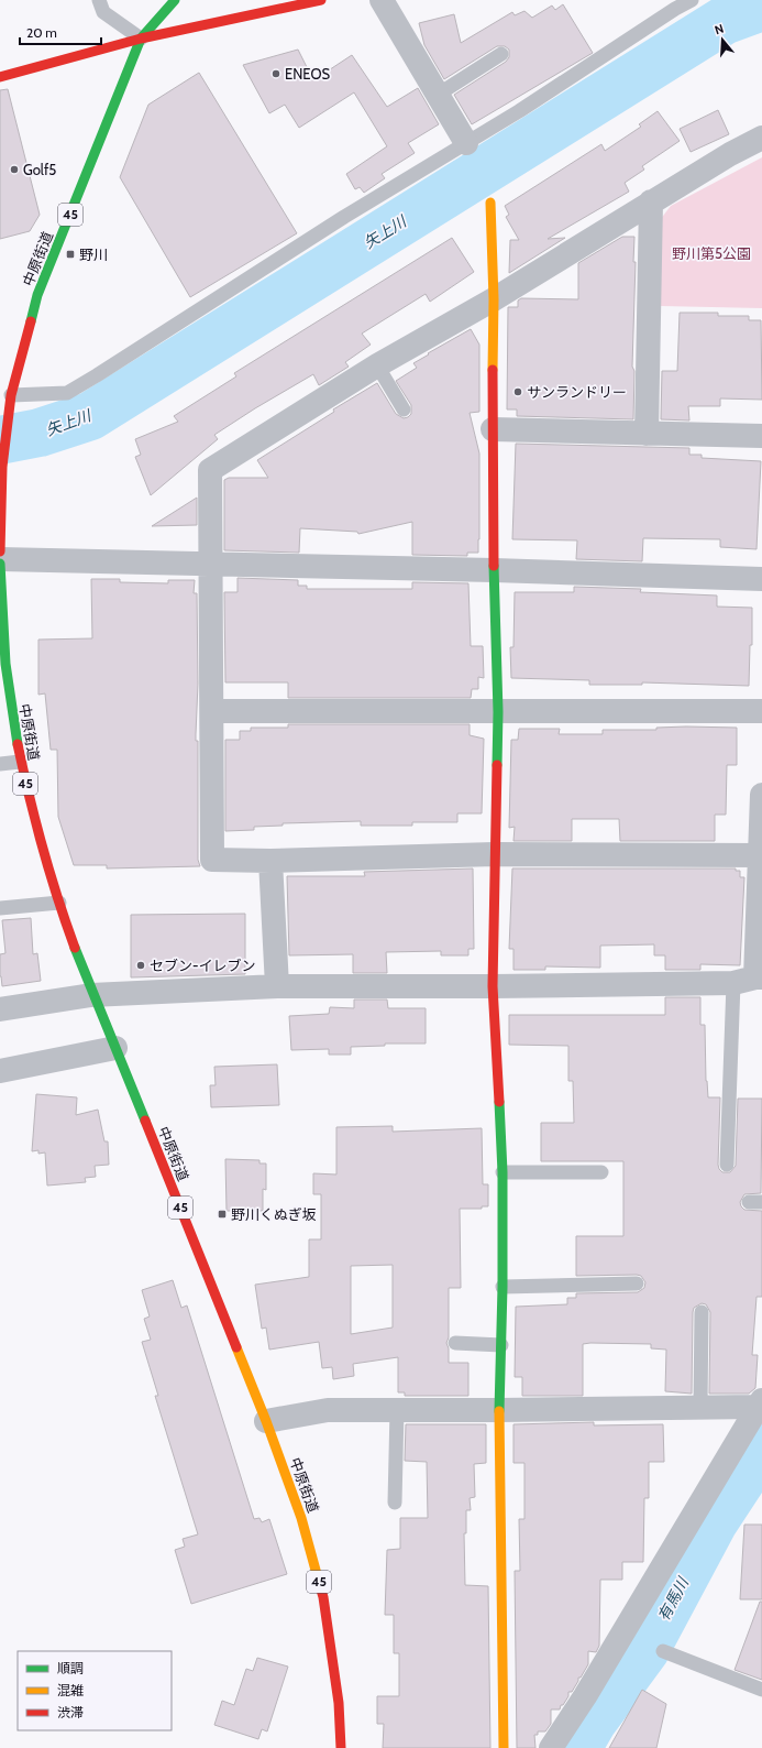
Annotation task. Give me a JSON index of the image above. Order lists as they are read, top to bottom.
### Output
{
  "streets": {
    "main road": ["45", "中原街道"]
  },
  "water": ["矢上川", "有馬川"],
  "parks": ["野川第5公園"],
  "places": {
    "other": [
      "ENEOS",
      "Golf5",
      "サンランドリー",
      "セブン-イレブン"
    ],
    "transit": ["野川", "野川くぬぎ坂"]
  },
  "legend": ["順調", "混雑", "渋滞"],
  "scale_bar": "20 m",
  "north": "top"
}
